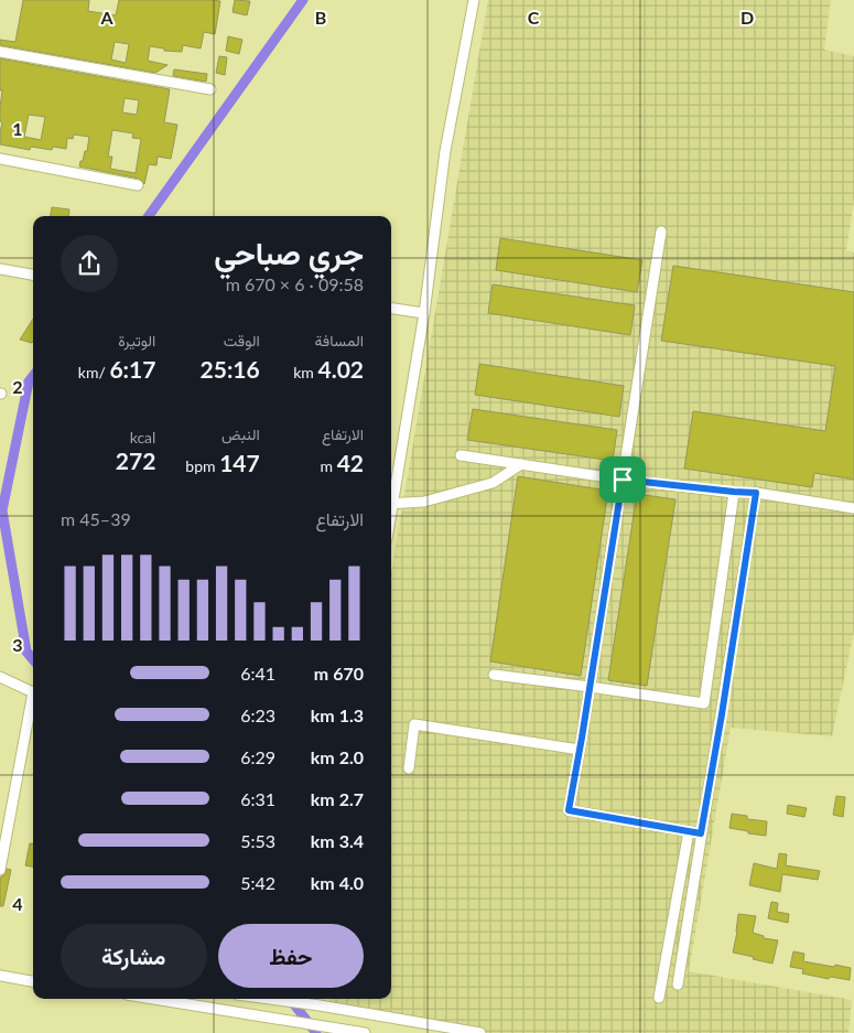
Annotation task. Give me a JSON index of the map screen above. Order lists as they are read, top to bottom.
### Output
{
  "page": {
    "heading": ["جري صباحي", "09:58 · 6 × 670 m"],
    "stats": [
      ["المسافة", "4.02 km"],
      ["الوقت", "25:16"],
      ["الوتيرة", "6:17 /km"],
      ["الارتفاع", "42 m"],
      ["النبض", "147 bpm"],
      ["kcal", "272"]
    ],
    "chart": ["الارتفاع", "39–45 m"],
    "list": [
      {
        "name": "670 m",
        "note": "6:41"
      },
      {
        "name": "1.3 km",
        "note": "6:23"
      },
      {
        "name": "2.0 km",
        "note": "6:29"
      },
      {
        "name": "2.7 km",
        "note": "6:31"
      },
      {
        "name": "3.4 km",
        "note": "5:53"
      },
      {
        "name": "4.0 km",
        "note": "5:42"
      }
    ],
    "buttons": ["حفظ", "مشاركة"]
  },
  "grid": {
    "columns": [
      "A",
      "B",
      "C",
      "D"
    ],
    "rows": [
      "1",
      "2",
      "3",
      "4"
    ]
  }
}
